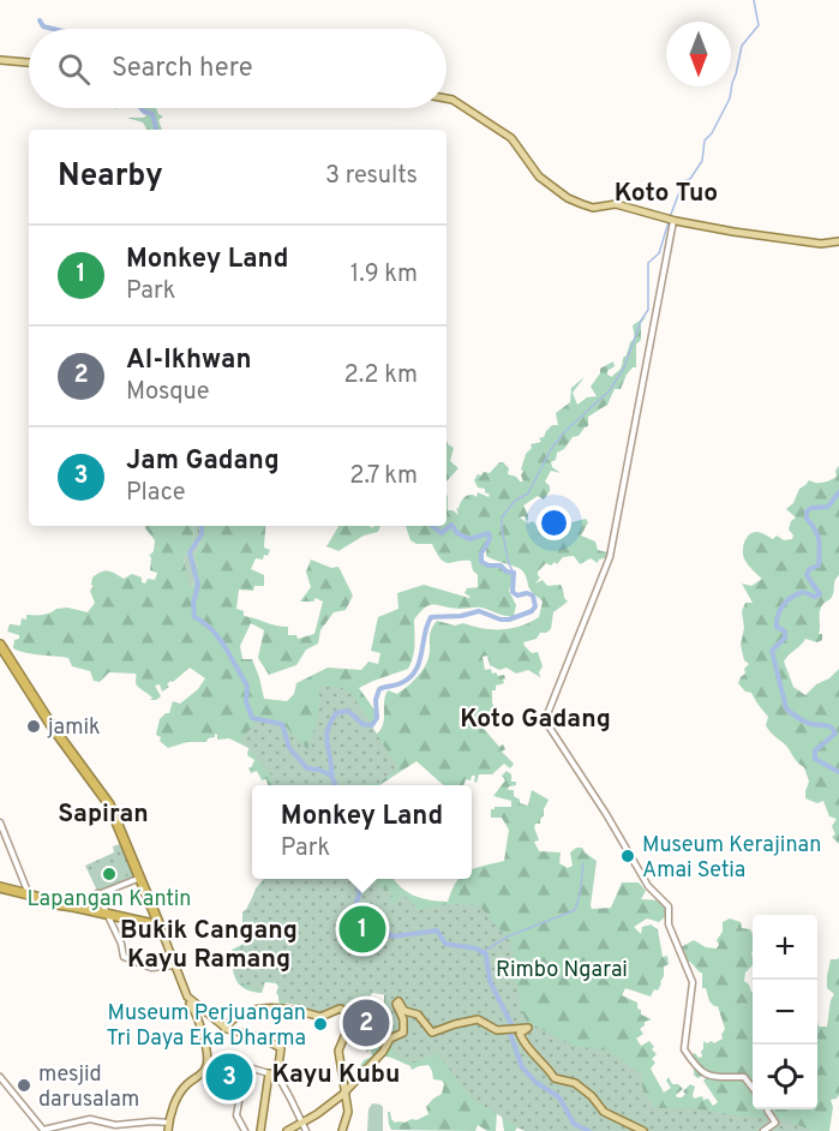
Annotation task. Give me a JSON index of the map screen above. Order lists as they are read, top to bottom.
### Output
{
  "districts": [
    "Koto Tuo",
    "Koto Gadang",
    "Sapiran",
    "Bukik Cangang Kayu Ramang",
    "Kayu Kubu"
  ],
  "parks": ["Rimbo Ngarai"],
  "places": [
    "jamik",
    "Museum Kerajinan Amai Setia",
    "Lapangan Kantin",
    "Museum Perjuangan Tri Daya Eka Dharma",
    "mesjid darusalam"
  ],
  "north": "bottom",
  "page": {
    "search": "Search here",
    "heading": ["Nearby", "3 results"],
    "list": [
      {
        "mark": "1",
        "name": "Monkey Land",
        "note": "Park",
        "value": "1.9 km"
      },
      {
        "mark": "2",
        "name": "Al-Ikhwan",
        "note": "Mosque",
        "value": "2.2 km"
      },
      {
        "mark": "3",
        "name": "Jam Gadang",
        "note": "Place",
        "value": "2.7 km"
      }
    ],
    "popup": ["Monkey Land", "Park"],
    "pins": ["1", "2", "3"],
    "map_buttons": ["+", "−"]
  }
}
